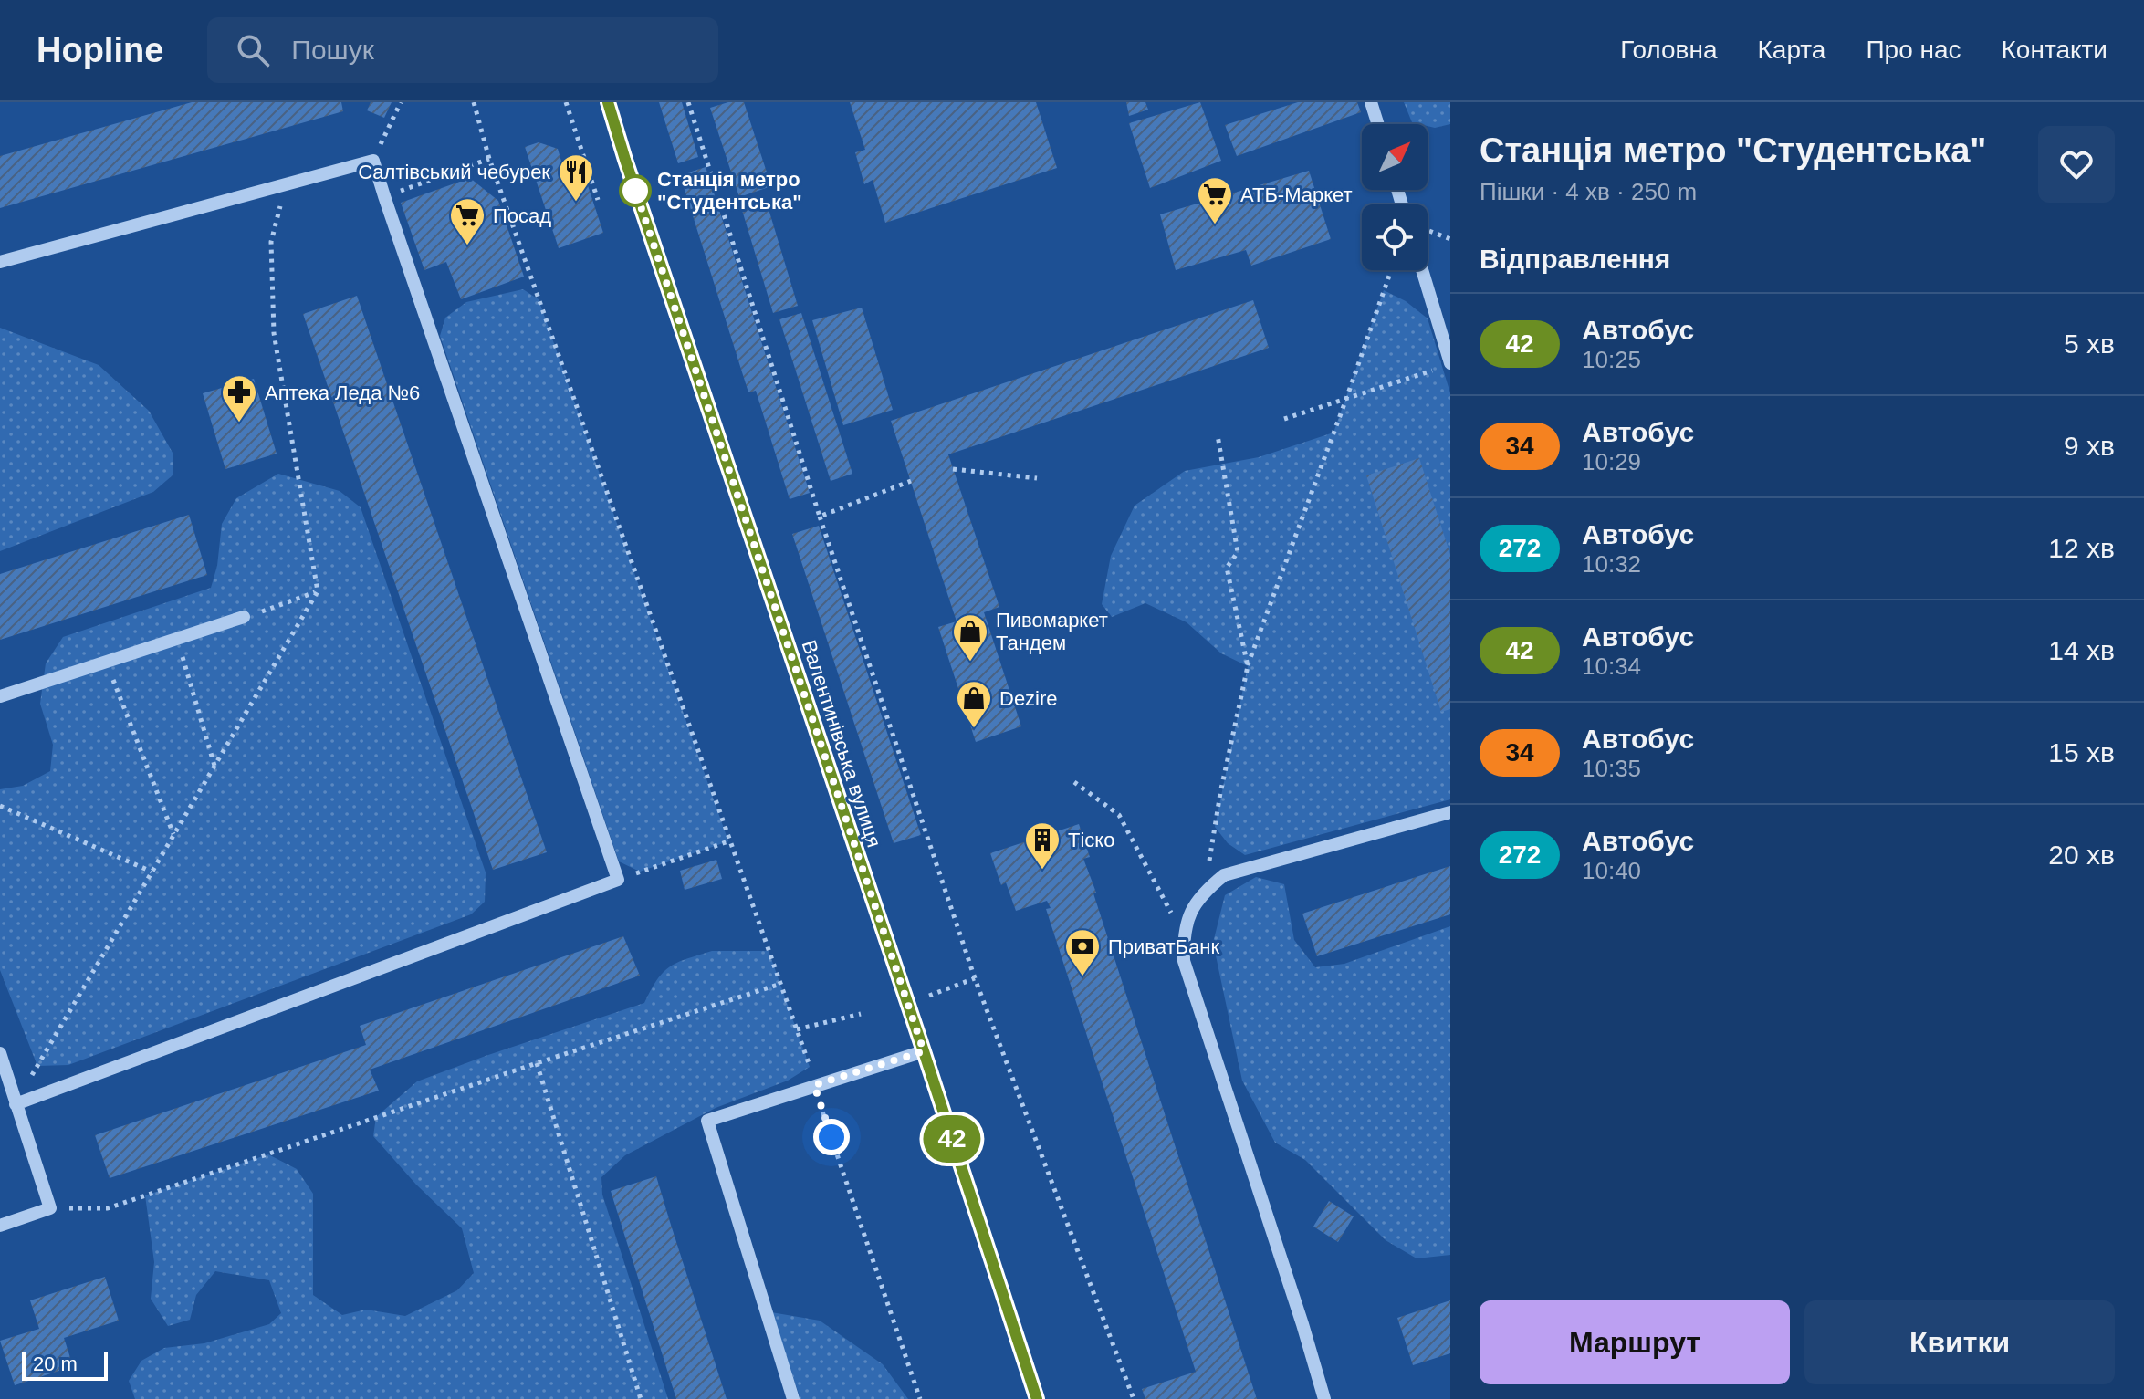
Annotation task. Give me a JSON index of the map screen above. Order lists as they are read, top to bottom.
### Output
{
  "streets": {
    "street": ["Валентинівська вулиця"]
  },
  "places": {
    "other": ["Станція метро \"Студентська\""],
    "restaurant": ["Салтівський чебурек"],
    "supermarket": ["АТБ-Маркет", "Посад"],
    "pharmacy": ["Аптека Леда №6"],
    "shop": ["Пивомаркет Тандем", "Dezire"],
    "building": ["Тіско"],
    "bank": ["ПриватБанк"]
  },
  "lines": ["bus line 42"],
  "scale_bar": "20 m",
  "north": "top right",
  "page": {
    "header": "Hopline",
    "search": "Пошук",
    "nav": [
      "Головна",
      "Карта",
      "Про нас",
      "Контакти"
    ],
    "on_map": "42",
    "heading": [
      ["Станція метро \"Студентська\"", "Пішки · 4 хв · 250 m"],
      "Відправлення"
    ],
    "list": [
      {
        "mark": "42",
        "name": "Автобус",
        "note": "10:25",
        "value": "5 хв"
      },
      {
        "mark": "34",
        "name": "Автобус",
        "note": "10:29",
        "value": "9 хв"
      },
      {
        "mark": "272",
        "name": "Автобус",
        "note": "10:32",
        "value": "12 хв"
      },
      {
        "mark": "42",
        "name": "Автобус",
        "note": "10:34",
        "value": "14 хв"
      },
      {
        "mark": "34",
        "name": "Автобус",
        "note": "10:35",
        "value": "15 хв"
      },
      {
        "mark": "272",
        "name": "Автобус",
        "note": "10:40",
        "value": "20 хв"
      }
    ],
    "buttons": ["Маршрут", "Квитки"],
    "scale": "20 m"
  }
}
